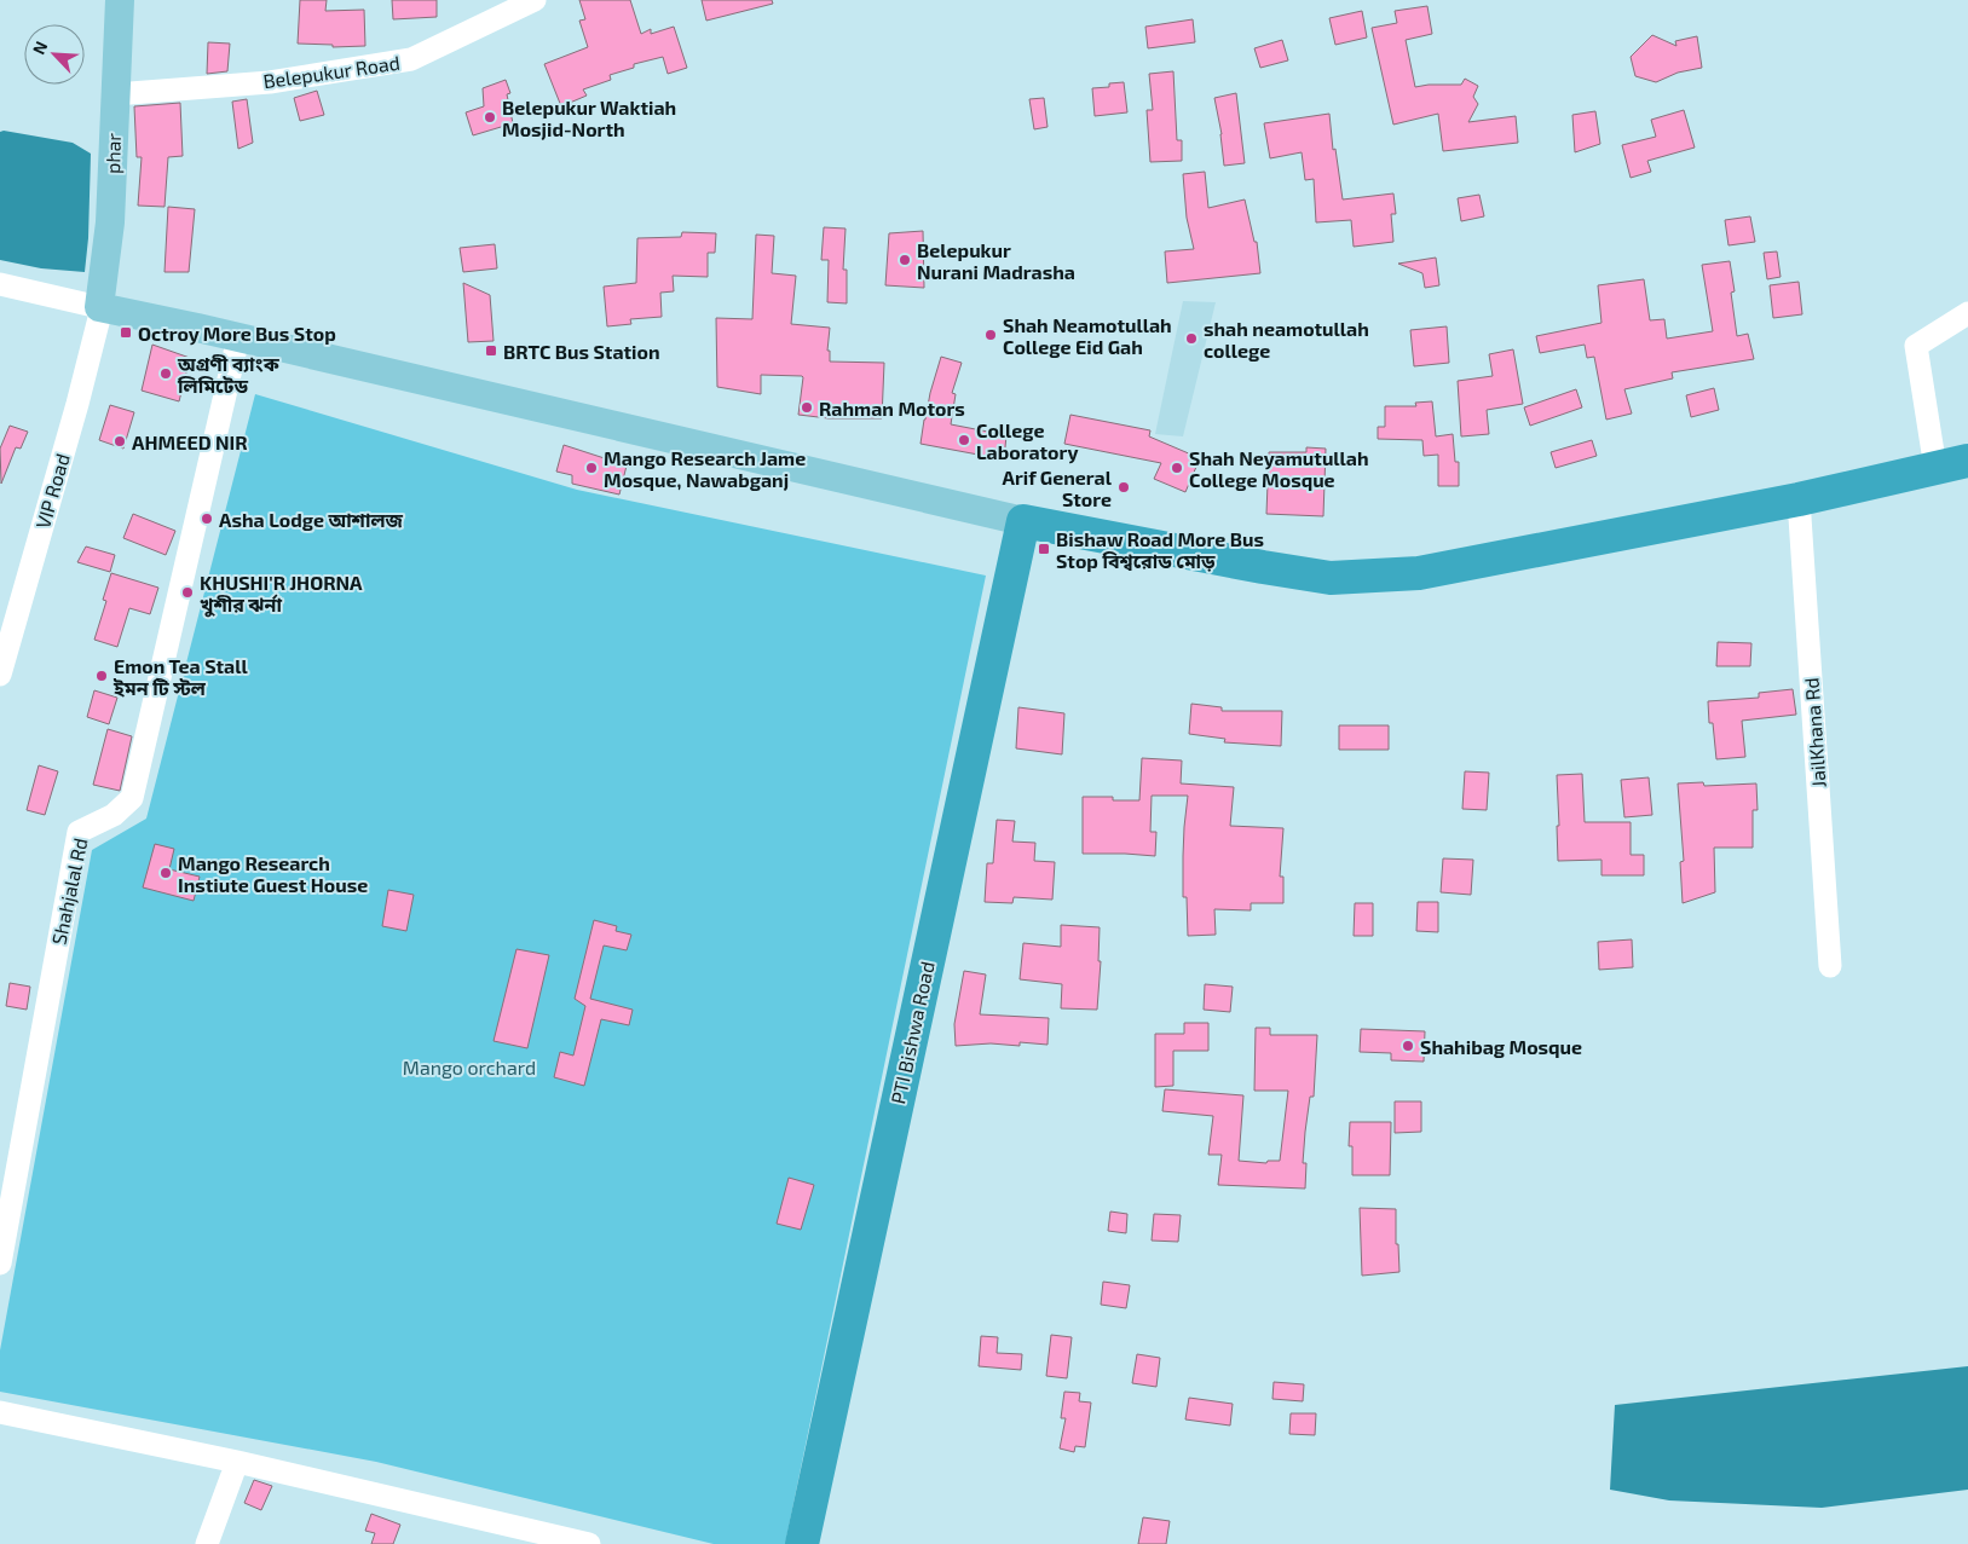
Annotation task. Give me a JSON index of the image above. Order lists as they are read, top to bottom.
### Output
{
  "streets": {
    "highway": ["PTI Bishwa Road"],
    "main road": ["phar"],
    "street": [
      "Belepukur Road",
      "VIP Road",
      "JailKhana Rd",
      "Shahjalal Rd"
    ]
  },
  "crossings": [
    ["Belepukur Road", "phar"],
    ["phar", "VIP Road"]
  ],
  "parks": ["Mango orchard"],
  "places": {
    "other": [
      "Belepukur Waktiah Mosjid-North",
      "Belepukur Nurani Madrasha",
      "Shah Neamotullah College Eid Gah",
      "shah neamotullah college",
      "অগ্রণী ব্যাংক লিমিটেড",
      "Rahman Motors",
      "College Laboratory",
      "AHMEED NIR",
      "Mango Research Jame Mosque, Nawabganj",
      "Shah Neyamutullah College Mosque",
      "Arif General Store",
      "Asha Lodge আশালজ",
      "KHUSHI'R JHORNA খুশীর ঝর্না",
      "Emon Tea Stall ইমন টি স্টল",
      "Mango Research Instiute Guest House",
      "Shahibag Mosque"
    ],
    "transit": ["Octroy More Bus Stop", "BRTC Bus Station", "Bishaw Road More Bus Stop বিশ্বরোড মোড়"]
  },
  "north": "top left"
}
